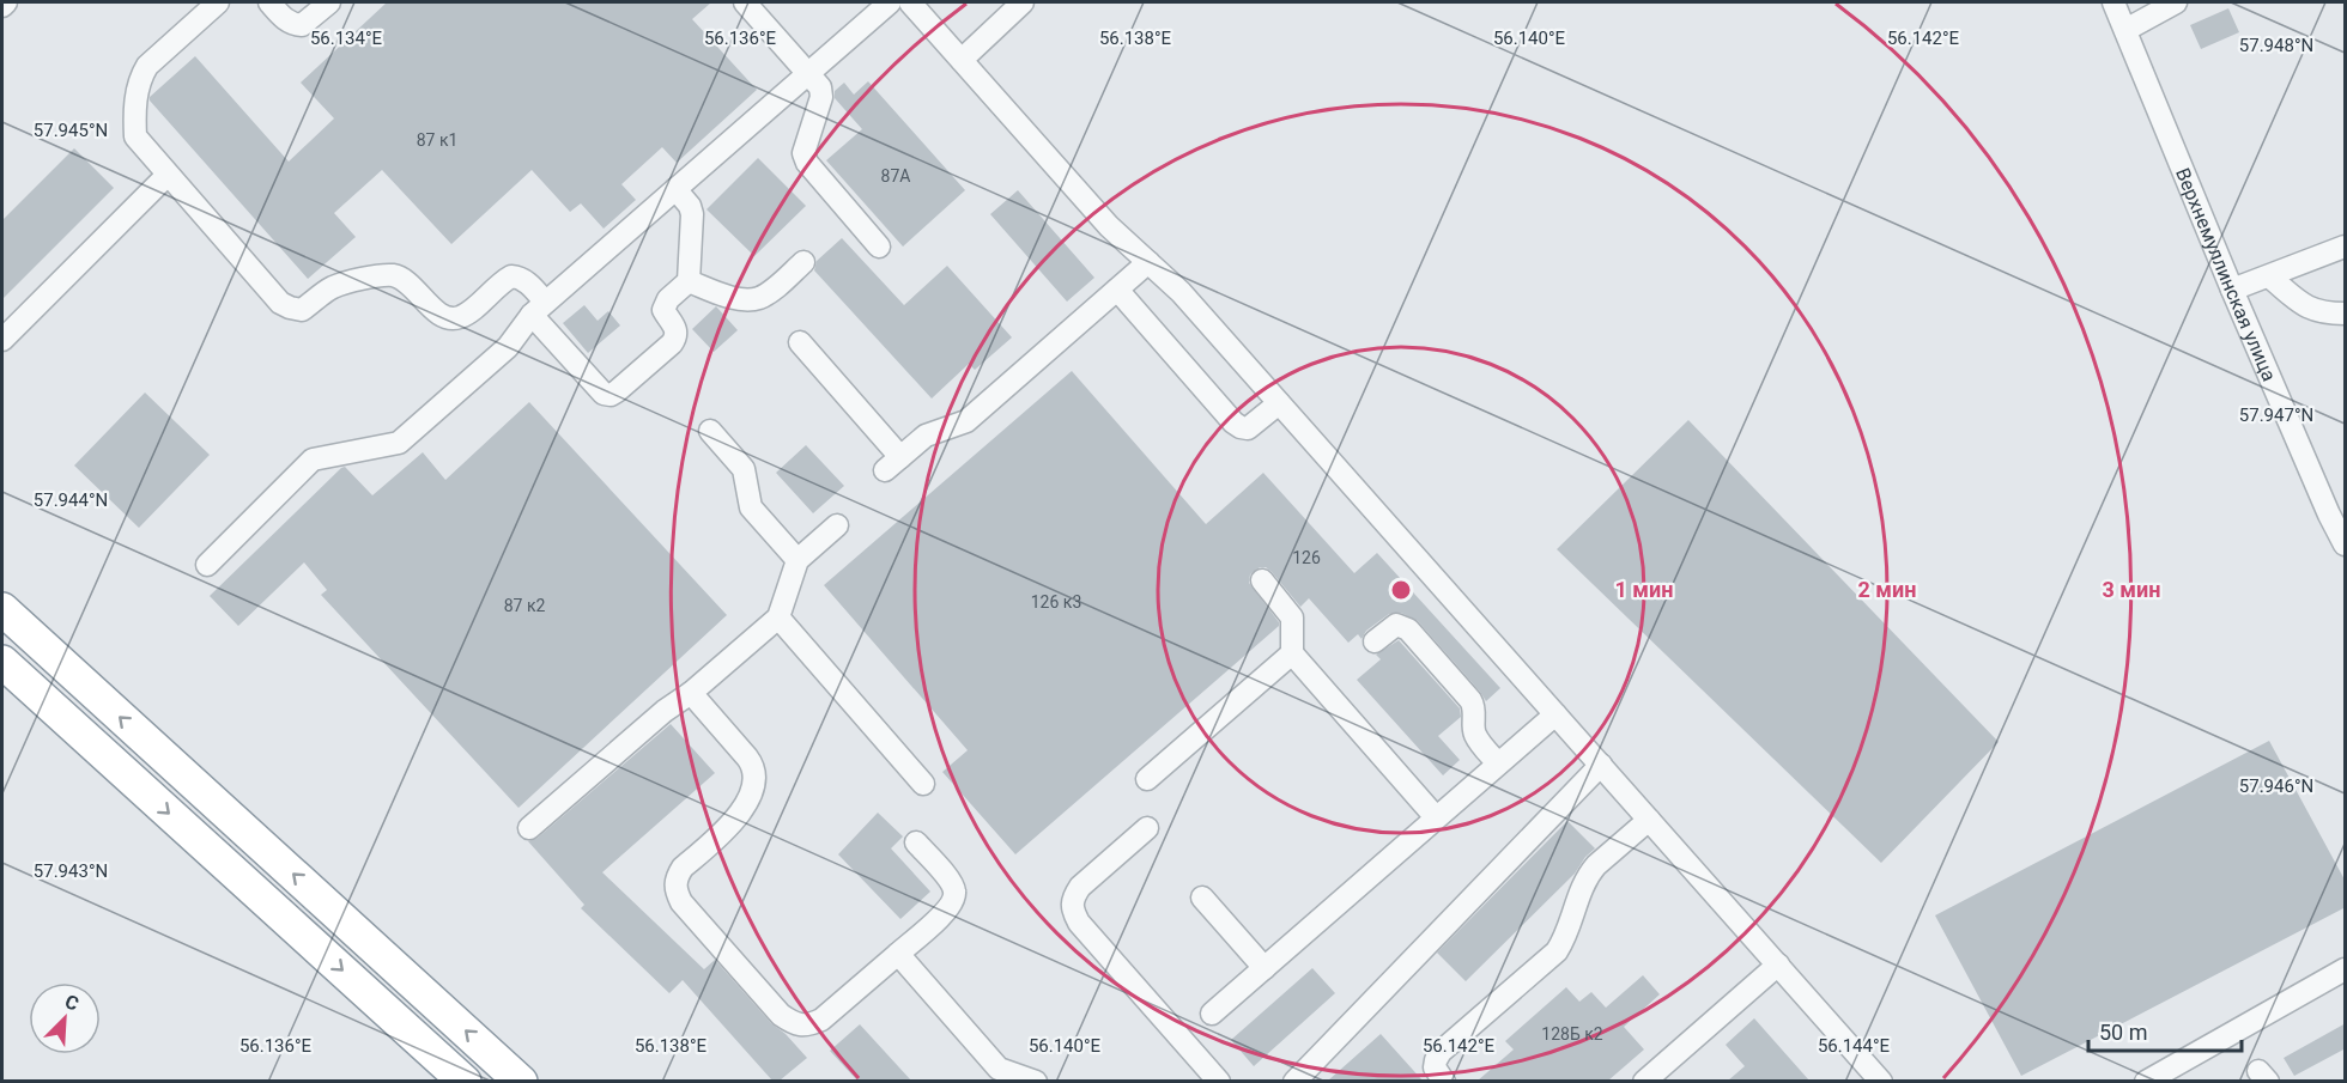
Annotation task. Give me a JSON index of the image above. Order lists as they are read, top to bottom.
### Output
{
  "streets": {
    "street": ["Верхнемуллинская улица"]
  },
  "house_numbers": [
    "87 к1",
    "87А",
    "126",
    "126 к3",
    "87 к2",
    "128Б к2"
  ],
  "scale_bar": "50 m",
  "north": "top right",
  "coordinates": [
    "56.134°E",
    "56.136°E",
    "56.138°E",
    "56.140°E",
    "56.142°E",
    "57.948°N",
    "57.945°N",
    "57.947°N",
    "57.944°N",
    "57.946°N",
    "57.943°N",
    "56.144°E"
  ],
  "rings": ["1 мин", "2 мин", "3 мин"]
}
